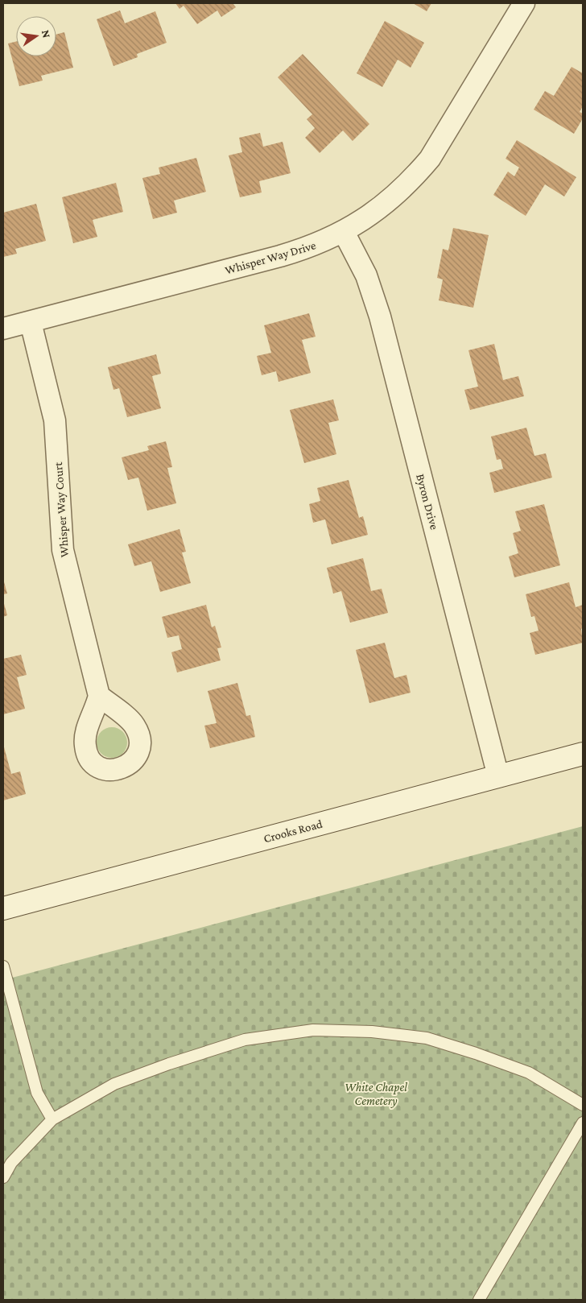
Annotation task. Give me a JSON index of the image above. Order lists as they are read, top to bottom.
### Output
{
  "streets": {
    "main road": ["Crooks Road"],
    "street": ["Whisper Way Drive", "Byron Drive", "Whisper Way Court"]
  },
  "crossings": [
    ["Whisper Way Drive", "Byron Drive"],
    ["Whisper Way Drive", "Whisper Way Court"],
    ["Byron Drive", "Crooks Road"]
  ],
  "parks": ["White Chapel Cemetery"],
  "north": "right"
}
